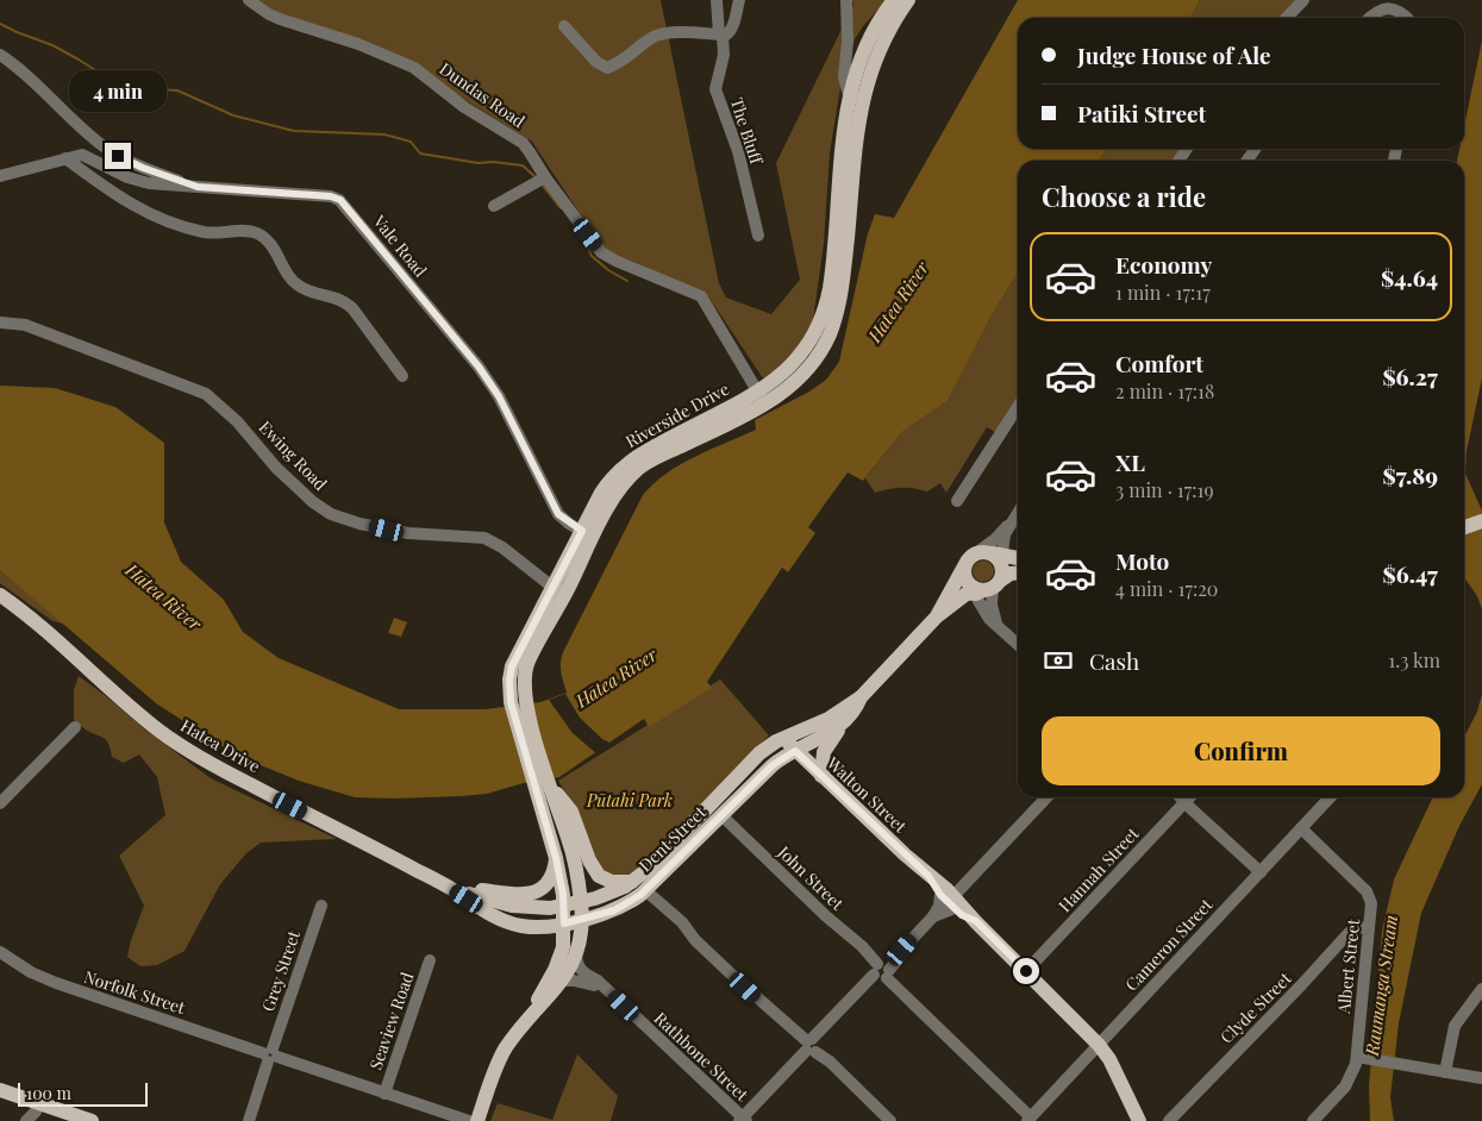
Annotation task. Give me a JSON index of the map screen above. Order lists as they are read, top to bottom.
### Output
{
  "streets": {
    "main road": [
      "Riverside Drive",
      "Hatea Drive",
      "Walton Street",
      "Dent Street"
    ],
    "street": [
      "Dundas Road",
      "The Bluff",
      "Vale Road",
      "Ewing Road",
      "Hannah Street",
      "John Street",
      "Cameron Street",
      "Albert Street",
      "Grey Street",
      "Norfolk Street",
      "Clyde Street",
      "Seaview Road",
      "Rathbone Street"
    ]
  },
  "crossings": [
    ["Dundas Road", "Riverside Drive"],
    ["Vale Road", "Riverside Drive"],
    ["Riverside Drive", "Ewing Road"],
    ["Riverside Drive", "Hatea Drive"],
    ["Riverside Drive", "Dent Street"],
    ["Hatea Drive", "Dent Street"],
    ["Walton Street", "Dent Street"],
    ["Walton Street", "Hannah Street"],
    ["Walton Street", "Cameron Street"],
    ["Dent Street", "John Street"],
    ["John Street", "Cameron Street"],
    ["Cameron Street", "Albert Street"],
    ["Albert Street", "Clyde Street"],
    ["Grey Street", "Norfolk Street"],
    ["Norfolk Street", "Seaview Road"]
  ],
  "water": ["Hātea River", "Raumanga Stream"],
  "parks": ["Pūtahi Park"],
  "scale_bar": "100 m",
  "page": {
    "banner": ["Judge House of Ale", "Patiki Street"],
    "bubble": "4 min",
    "heading": "Choose a ride",
    "list": [
      {
        "name": "Economy",
        "note": "1 min · 17:17",
        "value": "$4.64"
      },
      {
        "name": "Comfort",
        "note": "2 min · 17:18",
        "value": "$6.27"
      },
      {
        "name": "XL",
        "note": "3 min · 17:19",
        "value": "$7.89"
      },
      {
        "name": "Moto",
        "note": "4 min · 17:20",
        "value": "$6.47"
      }
    ],
    "pay": ["Cash", "1.3 km"],
    "buttons": "Confirm",
    "scale": "100 m"
  }
}
